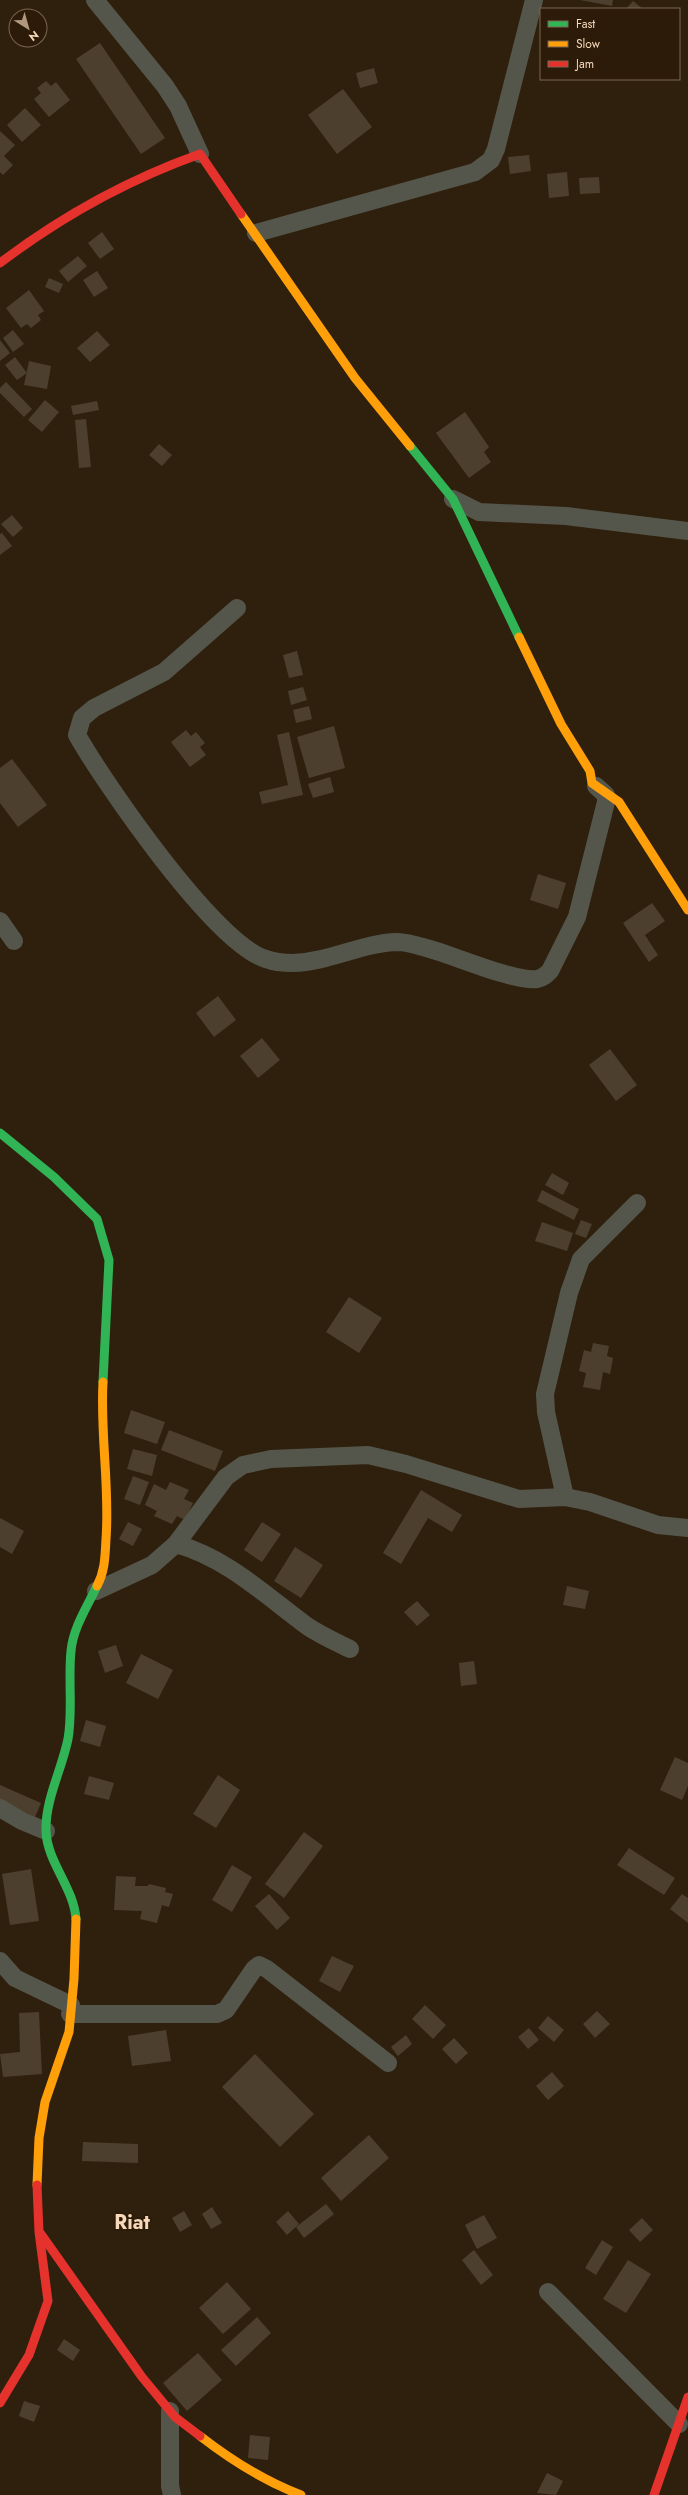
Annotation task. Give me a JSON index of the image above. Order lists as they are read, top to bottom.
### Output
{
  "districts": ["Riat"],
  "legend": ["Fast", "Slow", "Jam"],
  "north": "bottom right"
}
